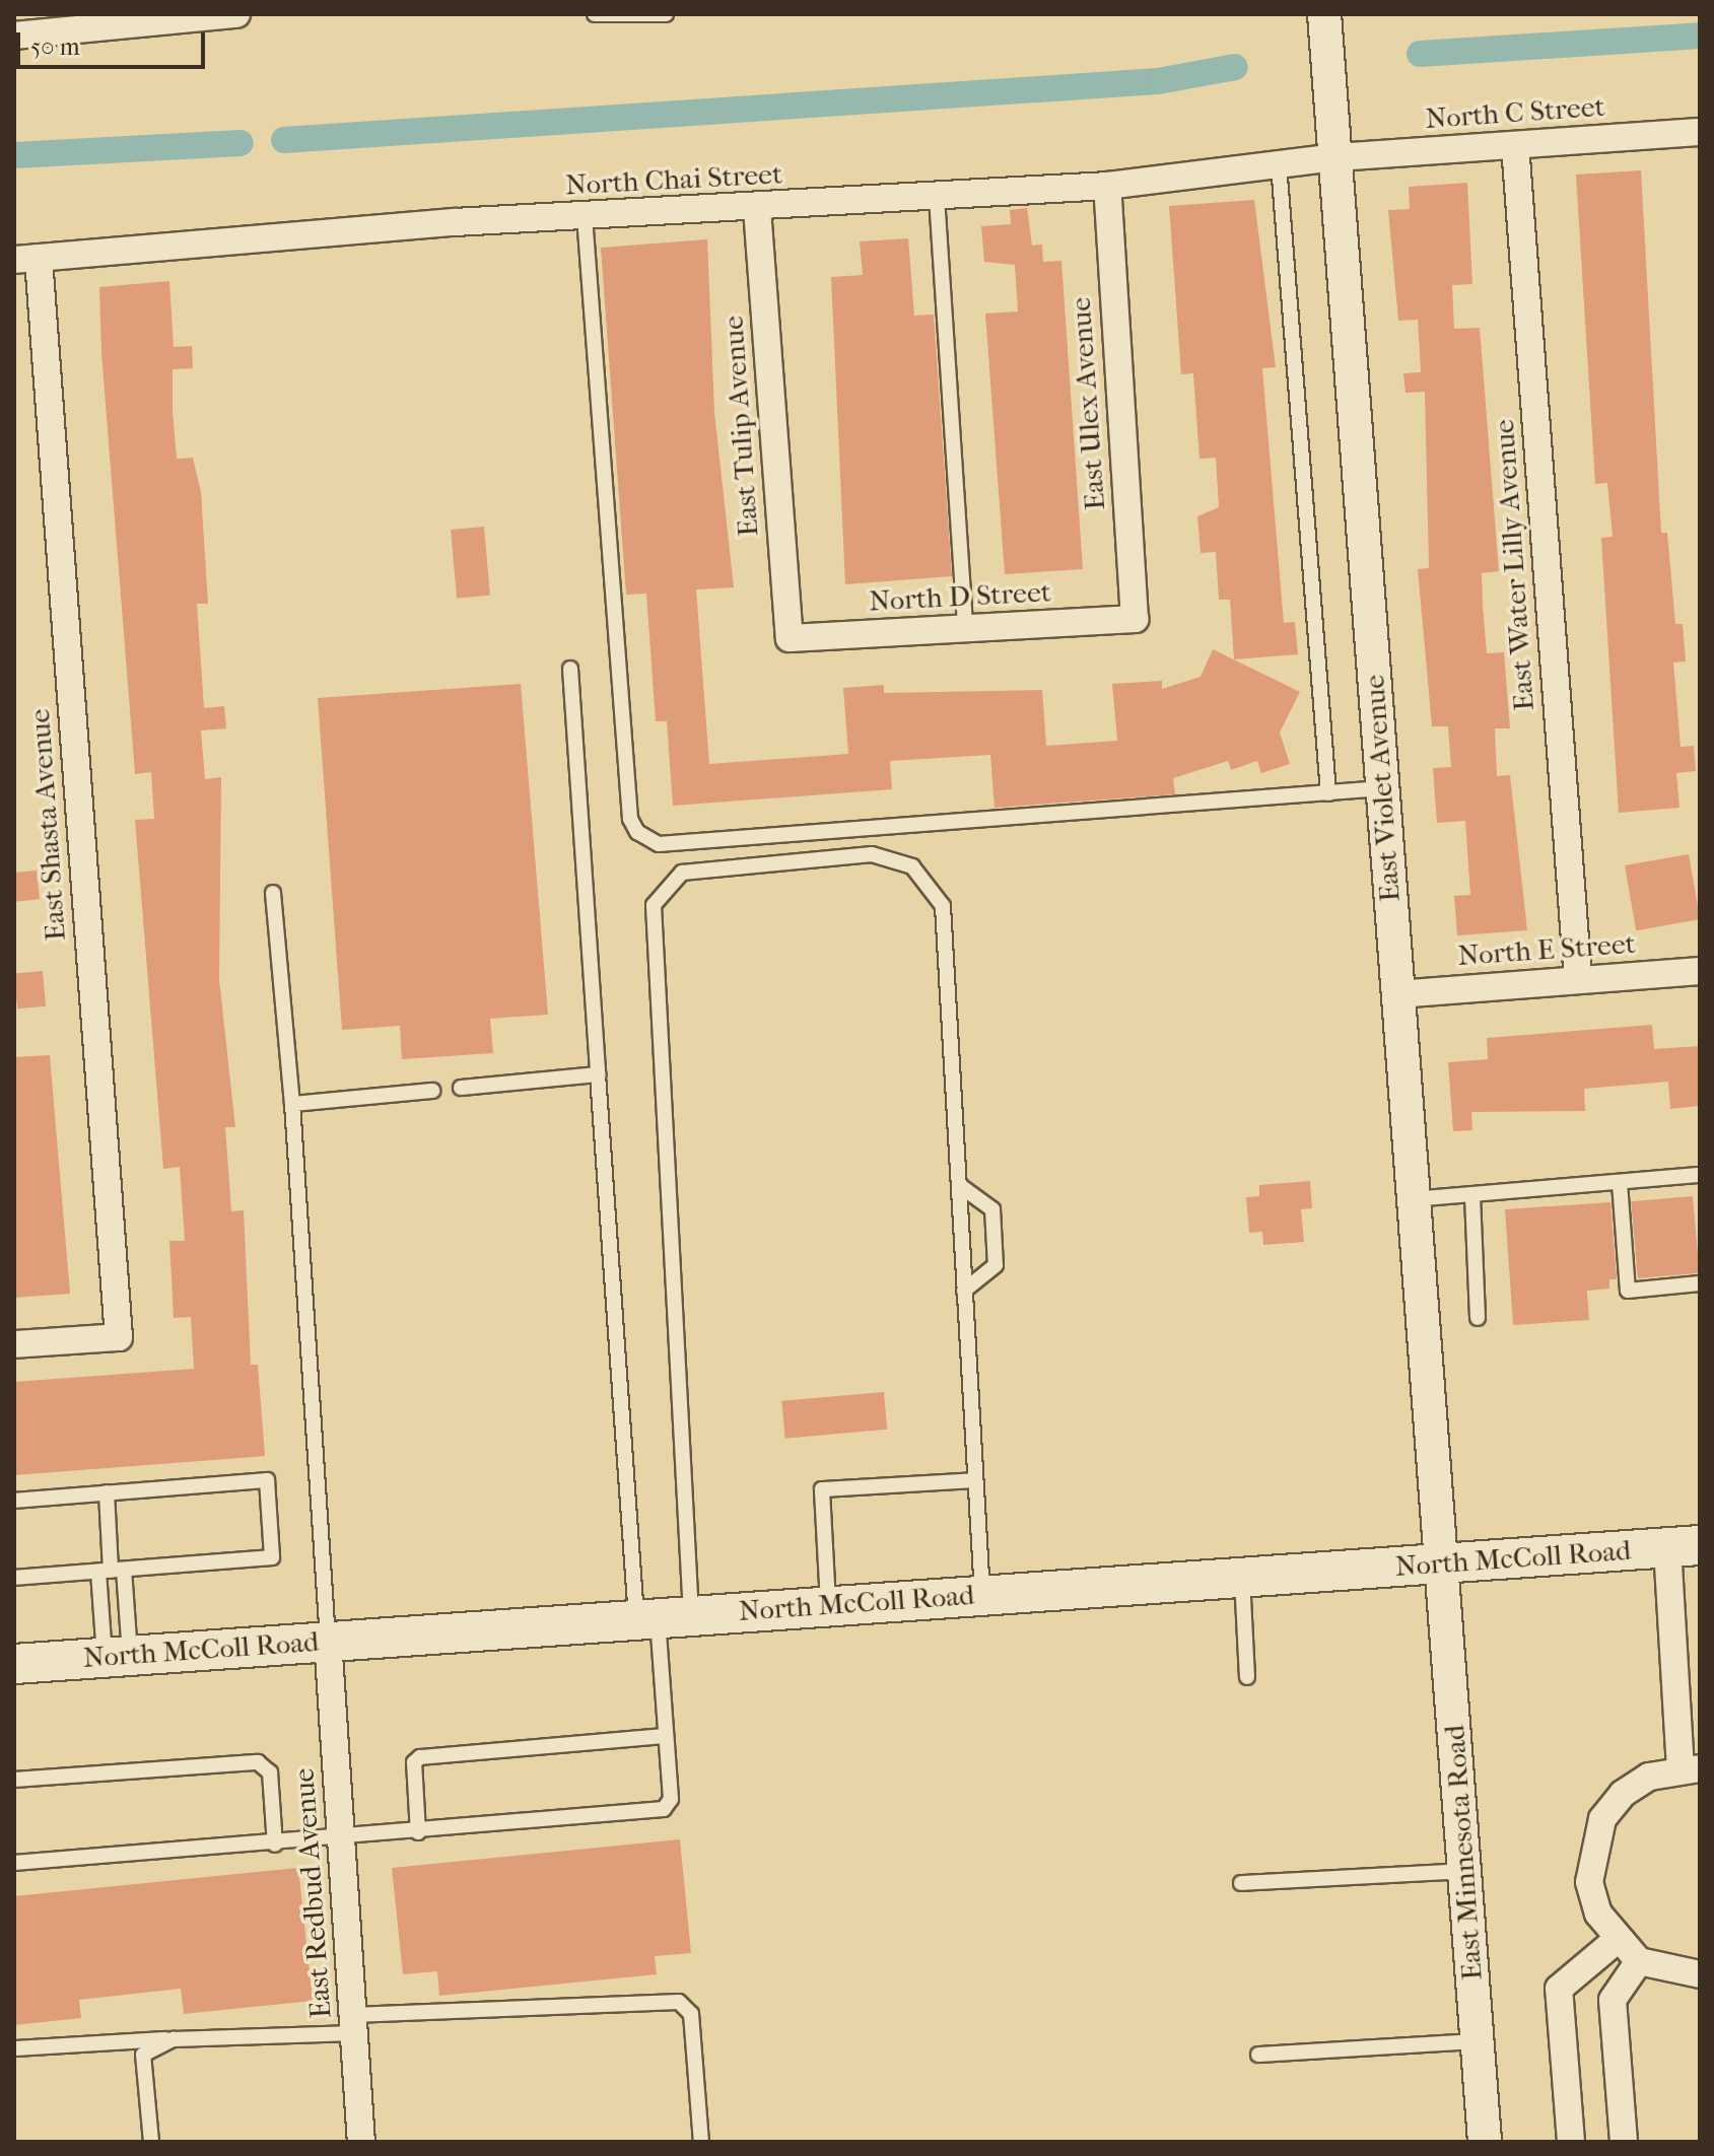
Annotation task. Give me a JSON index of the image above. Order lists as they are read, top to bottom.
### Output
{
  "streets": {
    "main road": ["North McColl Road"],
    "street": [
      "North C Street",
      "North Chai Street",
      "East Ulex Avenue",
      "East Tulip Avenue",
      "East Water Lilly Avenue",
      "North D Street",
      "East Violet Avenue",
      "East Shasta Avenue",
      "North E Street",
      "East Minnesota Road",
      "East Redbud Avenue"
    ]
  },
  "crossings": [
    ["North C Street", "North Chai Street"],
    ["North C Street", "East Water Lilly Avenue"],
    ["North C Street", "East Violet Avenue"],
    ["North Chai Street", "East Ulex Avenue"],
    ["North Chai Street", "East Tulip Avenue"],
    ["North Chai Street", "East Violet Avenue"],
    ["North Chai Street", "East Shasta Avenue"],
    ["East Ulex Avenue", "North D Street"],
    ["East Tulip Avenue", "North D Street"],
    ["East Water Lilly Avenue", "North E Street"],
    ["East Violet Avenue", "North E Street"],
    ["East Violet Avenue", "North McColl Road"],
    ["East Violet Avenue", "East Minnesota Road"],
    ["North McColl Road", "East Minnesota Road"],
    ["North McColl Road", "East Redbud Avenue"]
  ],
  "scale_bar": "50 m"
}
